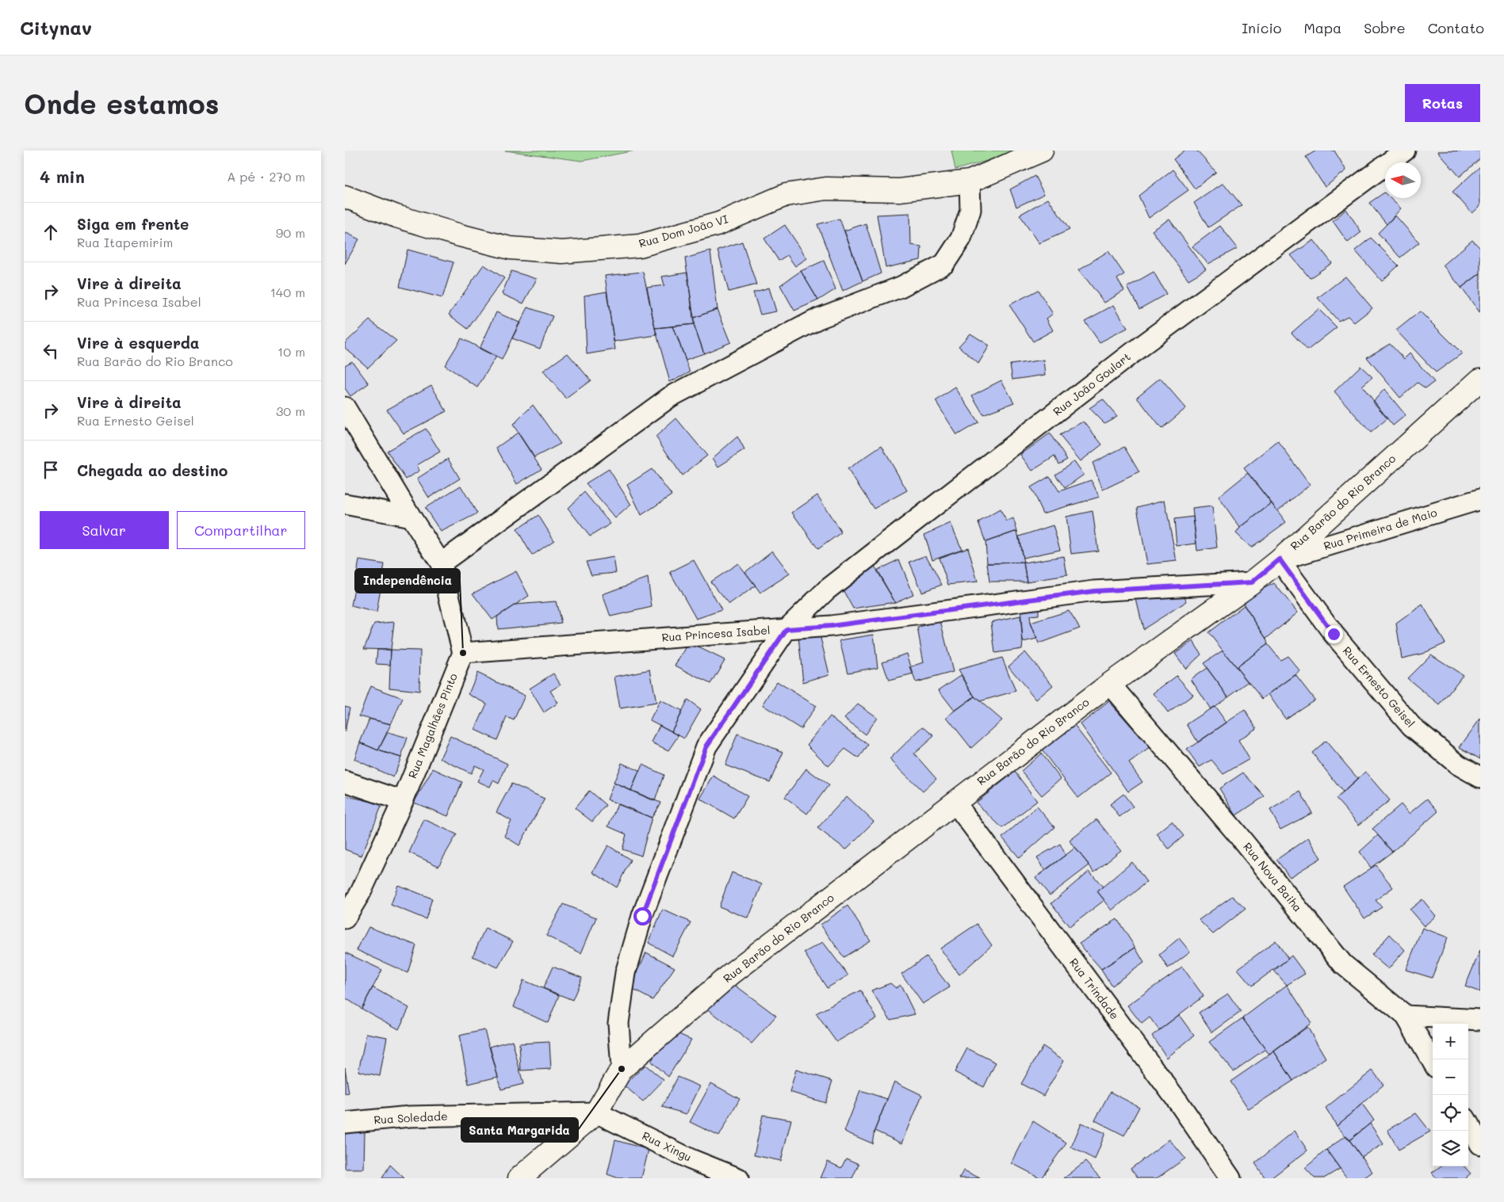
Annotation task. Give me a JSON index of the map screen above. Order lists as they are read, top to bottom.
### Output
{
  "streets": {
    "street": [
      "Rua Dom João VI",
      "Rua João Goulart",
      "Rua Barão do Rio Branco",
      "Rua Primeira de Maio",
      "Rua Princesa Isabel",
      "Rua Ernesto Geisel",
      "Rua Magalhães Pinto",
      "Rua Nova Baiha",
      "Rua Trindade",
      "Rua Soledade",
      "Rua Xingu"
    ]
  },
  "crossings": [
    ["Rua João Goulart", "Rua Barão do Rio Branco"],
    ["Rua João Goulart", "Rua Princesa Isabel"],
    ["Rua Barão do Rio Branco", "Rua Primeira de Maio"],
    ["Rua Barão do Rio Branco", "Rua Princesa Isabel"],
    ["Rua Barão do Rio Branco", "Rua Ernesto Geisel"],
    ["Rua Barão do Rio Branco", "Rua Nova Baiha"],
    ["Rua Barão do Rio Branco", "Rua Trindade"],
    ["Rua Barão do Rio Branco", "Rua Soledade"],
    ["Rua Barão do Rio Branco", "Rua Xingu"],
    ["Rua Primeira de Maio", "Rua Ernesto Geisel"],
    ["Rua Princesa Isabel", "Rua Magalhães Pinto"],
    ["Rua Soledade", "Rua Xingu"]
  ],
  "places": ["Independência", "Santa Margarida"],
  "north": "left",
  "page": {
    "header": "Citynav",
    "nav": [
      "Início",
      "Mapa",
      "Sobre",
      "Contato"
    ],
    "buttons": [
      "Rotas",
      ["Salvar", "Compartilhar"]
    ],
    "title": "Onde estamos",
    "heading": ["4 min", "A pé · 270 m"],
    "list": [
      ["Siga em frente", "Rua Itapemirim", "90 m"],
      ["Vire à direita", "Rua Princesa Isabel", "140 m"],
      ["Vire à esquerda", "Rua Barão do Rio Branco", "10 m"],
      ["Vire à direita", "Rua Ernesto Geisel", "30 m"],
      "Chegada ao destino"
    ],
    "map_buttons": ["+", "−"]
  }
}
